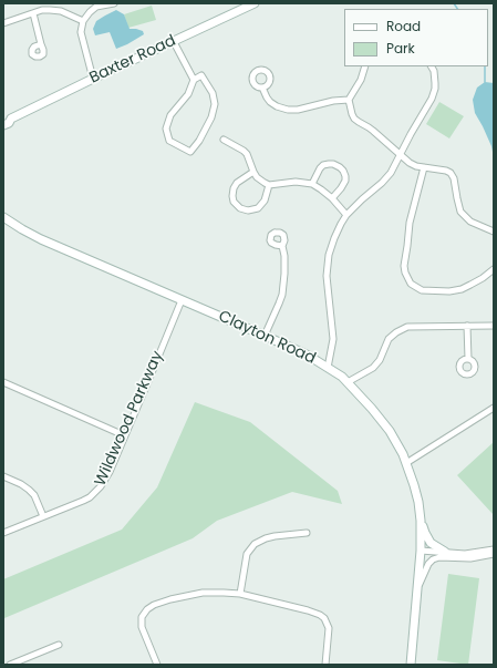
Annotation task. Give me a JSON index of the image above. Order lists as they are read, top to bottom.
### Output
{
  "streets": {
    "main road": ["Baxter Road", "Clayton Road"],
    "street": ["Wildwood Parkway"]
  },
  "crossings": [
    ["Clayton Road", "Wildwood Parkway"]
  ],
  "legend": ["Road", "Park"]
}
